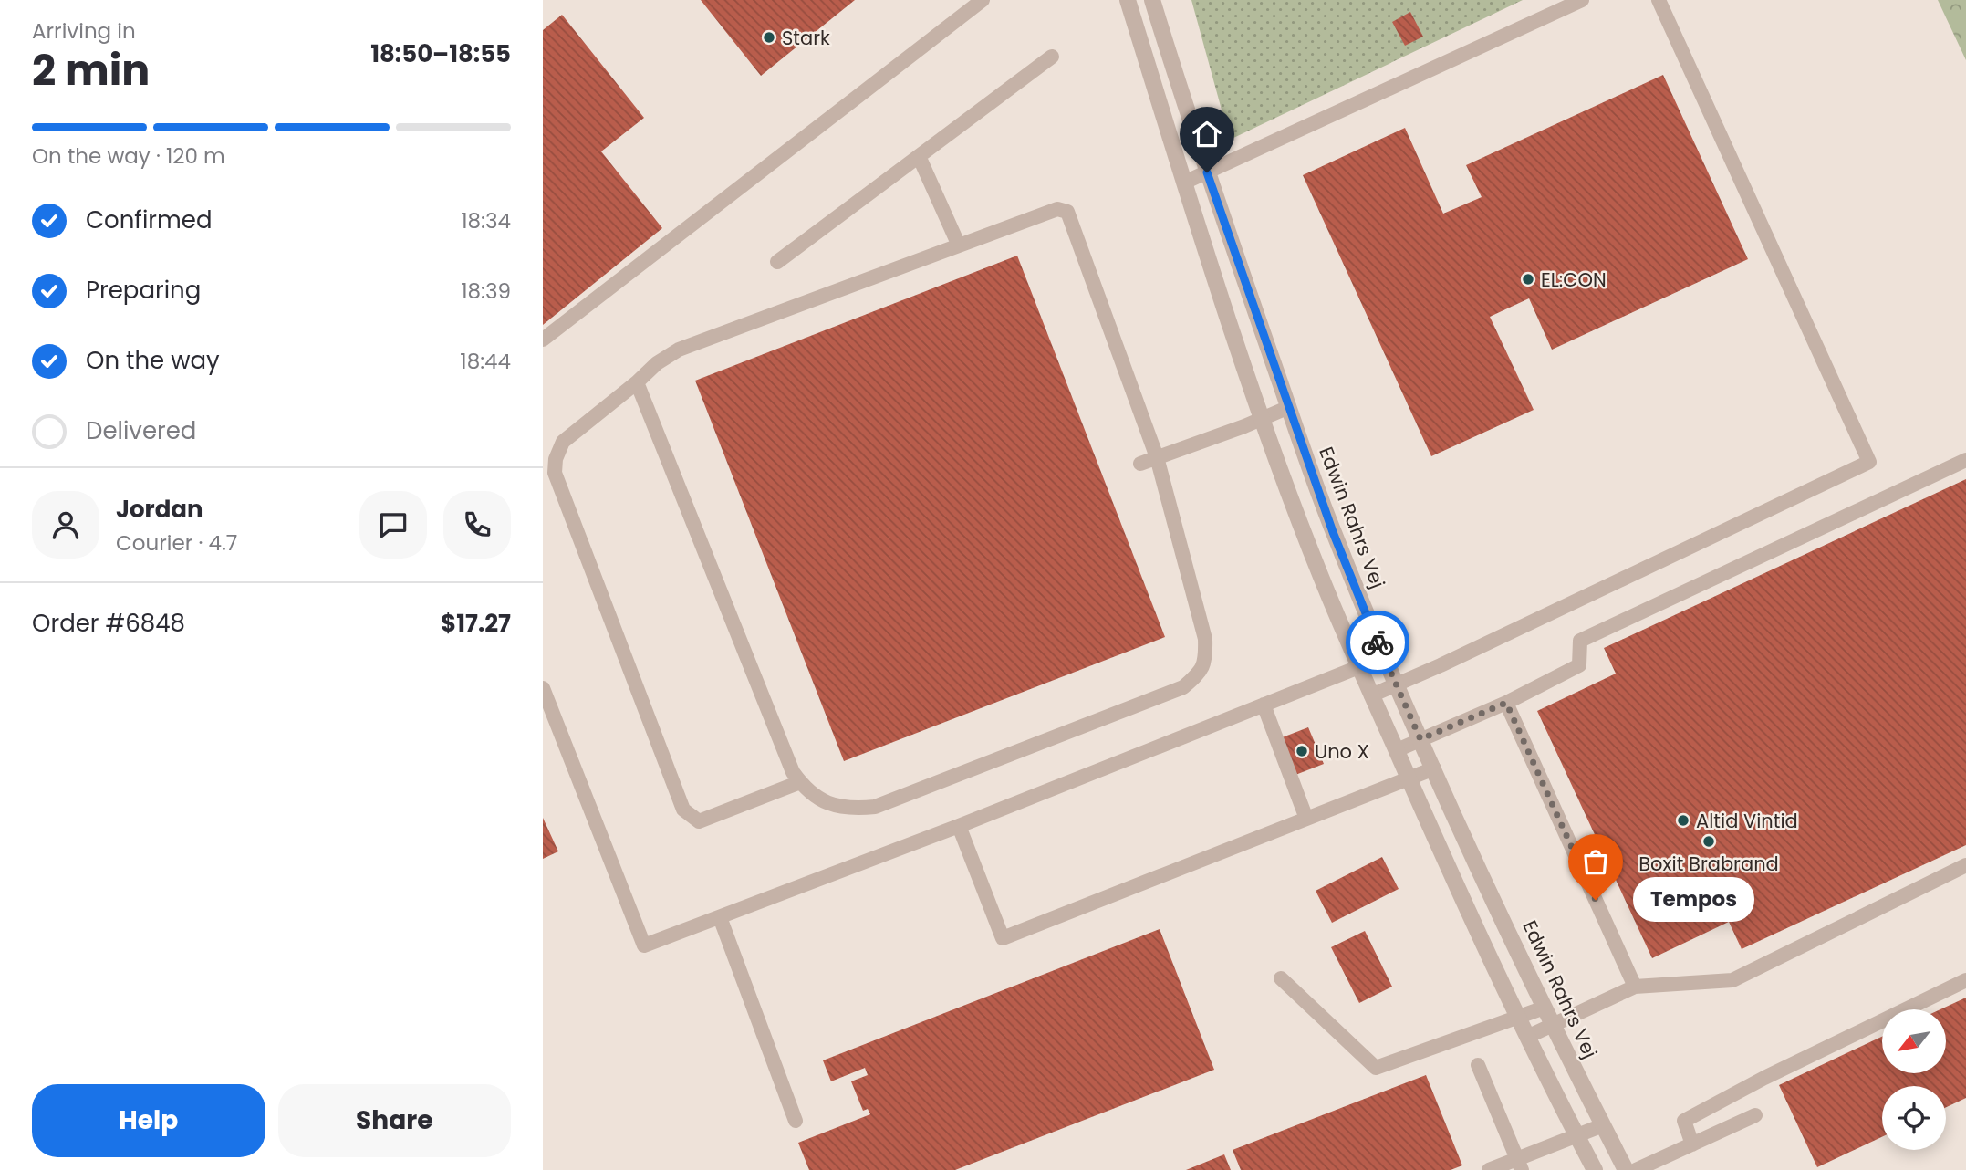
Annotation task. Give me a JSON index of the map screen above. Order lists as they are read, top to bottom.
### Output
{
  "streets": {
    "street": ["Edwin Rahrs Vej"]
  },
  "places": [
    "Stark",
    "EL:CON",
    "Uno X",
    "Altid Vintid",
    "Boxit Brabrand",
    "Tempos"
  ],
  "north": "bottom left",
  "page": {
    "heading": ["2 min", "Arriving in", "18:50–18:55"],
    "panel": [
      "Jordan",
      "Courier · 4.7",
      "Order #6848",
      "$17.27"
    ],
    "bar": "On the way · 120 m",
    "list": [
      ["Confirmed", "18:34"],
      ["Preparing", "18:39"],
      ["On the way", "18:44"],
      "Delivered"
    ],
    "bubble": "Tempos",
    "buttons": ["Help", "Share"]
  }
}
